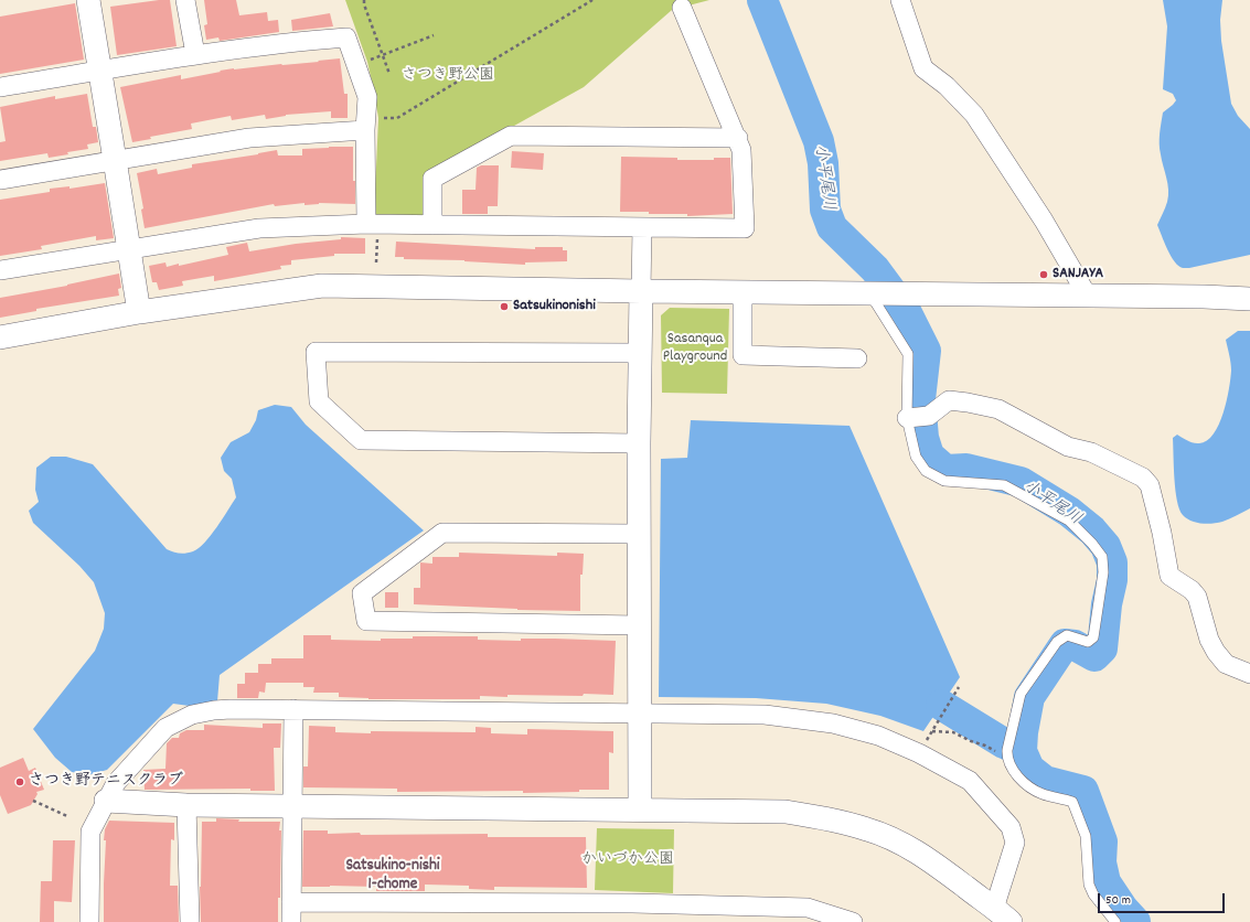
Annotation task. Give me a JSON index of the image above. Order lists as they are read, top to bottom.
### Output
{
  "districts": ["Satsukino-nishi 1-chome"],
  "water": ["小平尾川"],
  "parks": ["さつき野公園", "Sasanqua Playground", "かいづか公園"],
  "places": ["SANJAYA", "Satsukinonishi", "さつき野テニスクラブ"],
  "scale_bar": "50 m"
}
